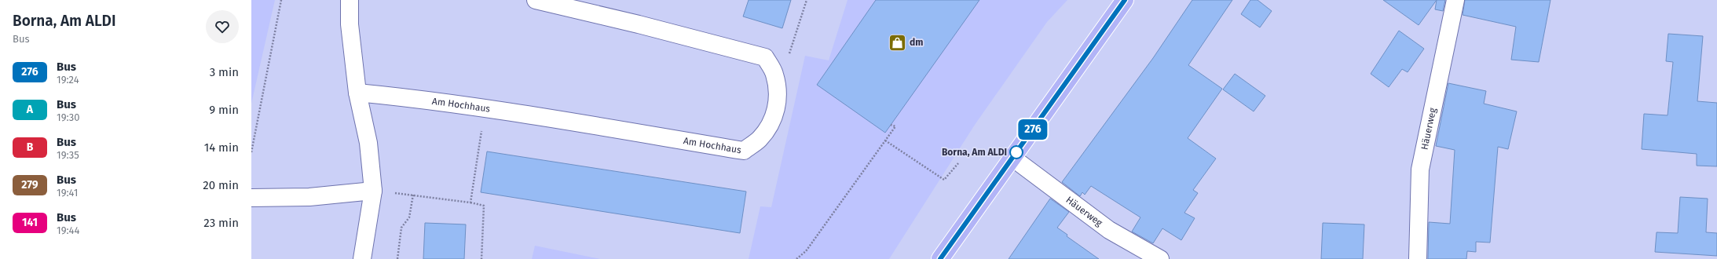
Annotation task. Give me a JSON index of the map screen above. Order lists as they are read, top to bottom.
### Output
{
  "streets": {
    "street": ["Am Hochhaus", "Häuerweg"]
  },
  "places": {
    "shop": ["dm"],
    "other": ["Borna, Am ALDI"]
  },
  "lines": ["bus line 276"],
  "page": {
    "heading": ["Borna, Am ALDI", "Bus"],
    "on_map": "276",
    "list": [
      {
        "mark": "276",
        "name": "Bus",
        "note": "19:24",
        "value": "3 min"
      },
      {
        "mark": "A",
        "name": "Bus",
        "note": "19:30",
        "value": "9 min"
      },
      {
        "mark": "B",
        "name": "Bus",
        "note": "19:35",
        "value": "14 min"
      },
      {
        "mark": "279",
        "name": "Bus",
        "note": "19:41",
        "value": "20 min"
      },
      {
        "mark": "141",
        "name": "Bus",
        "note": "19:44",
        "value": "23 min"
      }
    ]
  }
}
